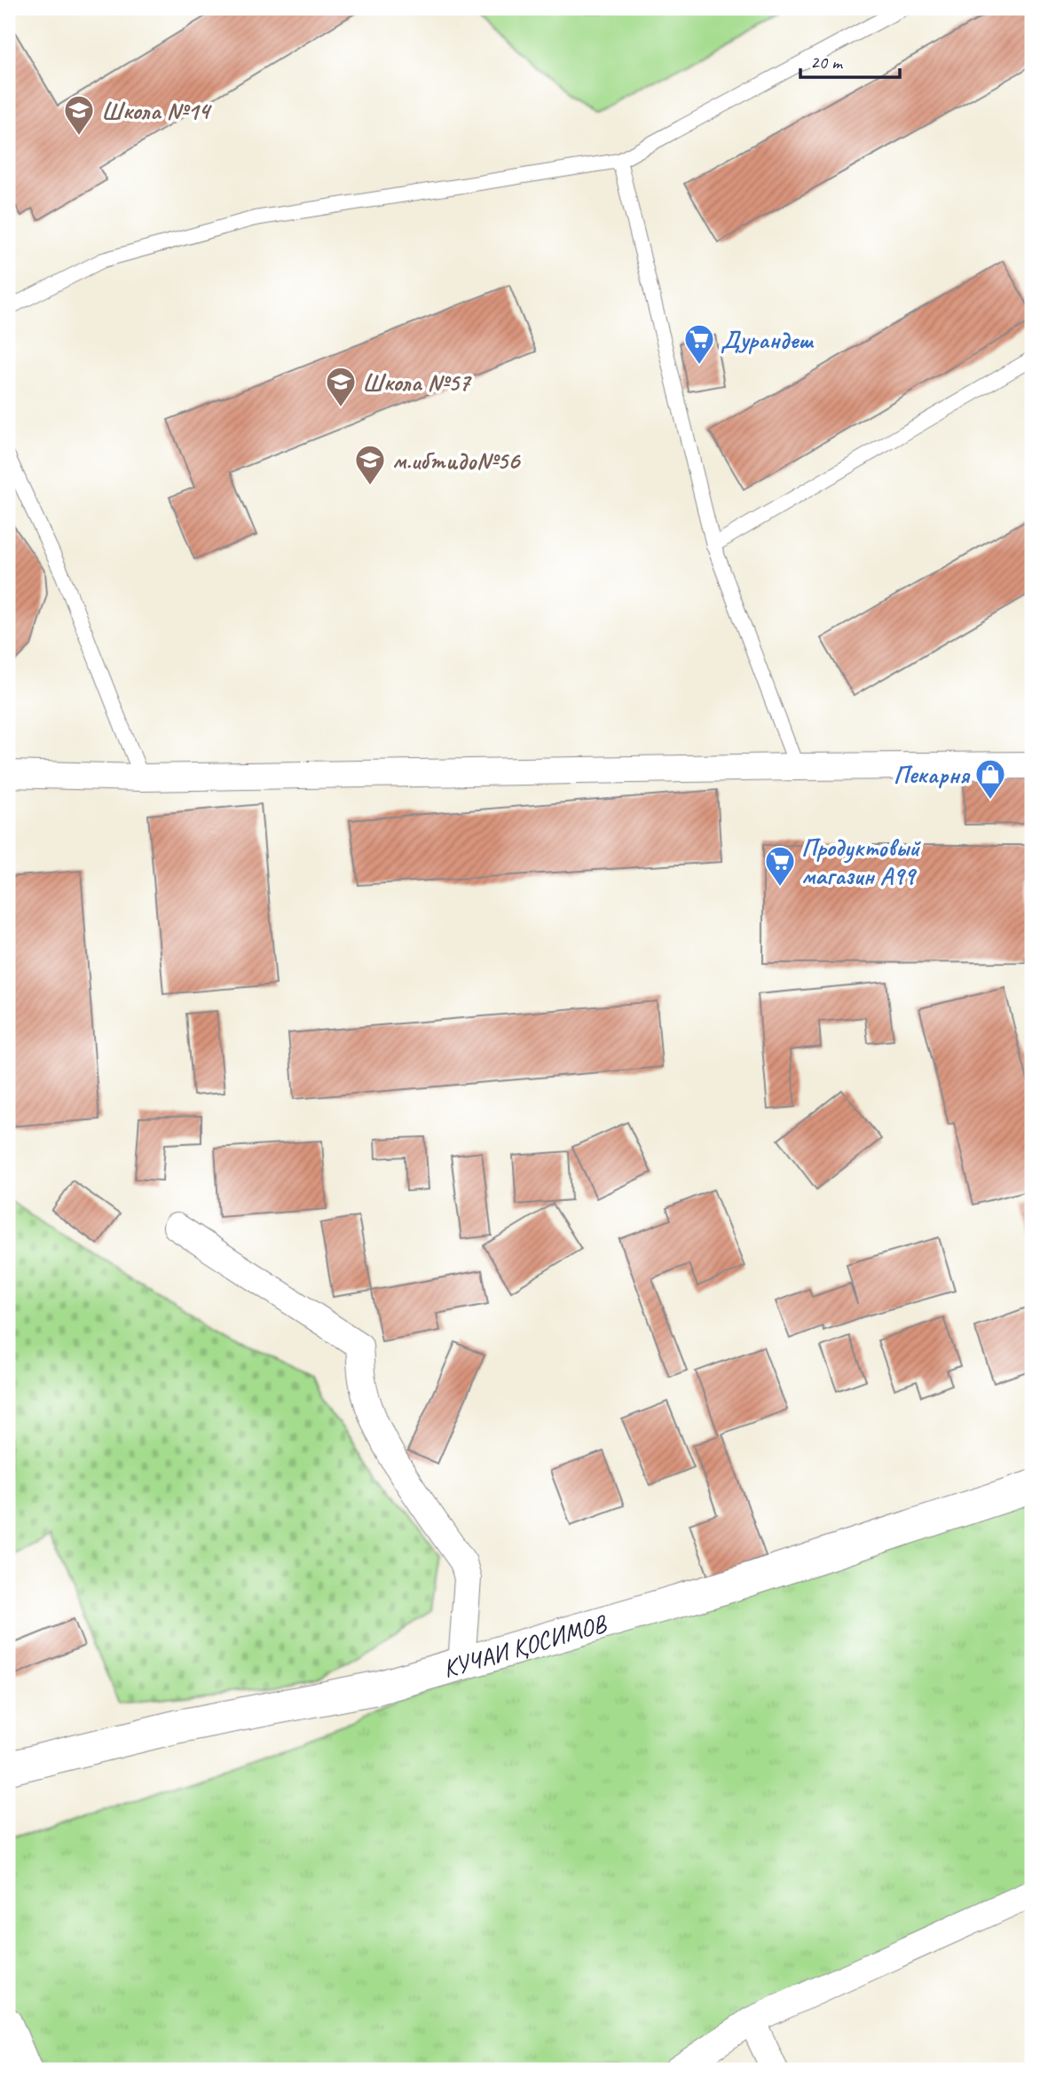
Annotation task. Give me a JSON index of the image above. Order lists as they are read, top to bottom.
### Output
{
  "streets": {
    "street": ["КУЧАИ ҚОСИМОВ"]
  },
  "places": {
    "school or university": ["Школа №14", "Школа №57", "м.ибтидо№56"],
    "supermarket": ["Дурандеш", "Продуктовый магазин А99"],
    "shop": ["Пекарня"]
  },
  "scale_bar": "20 m"
}
